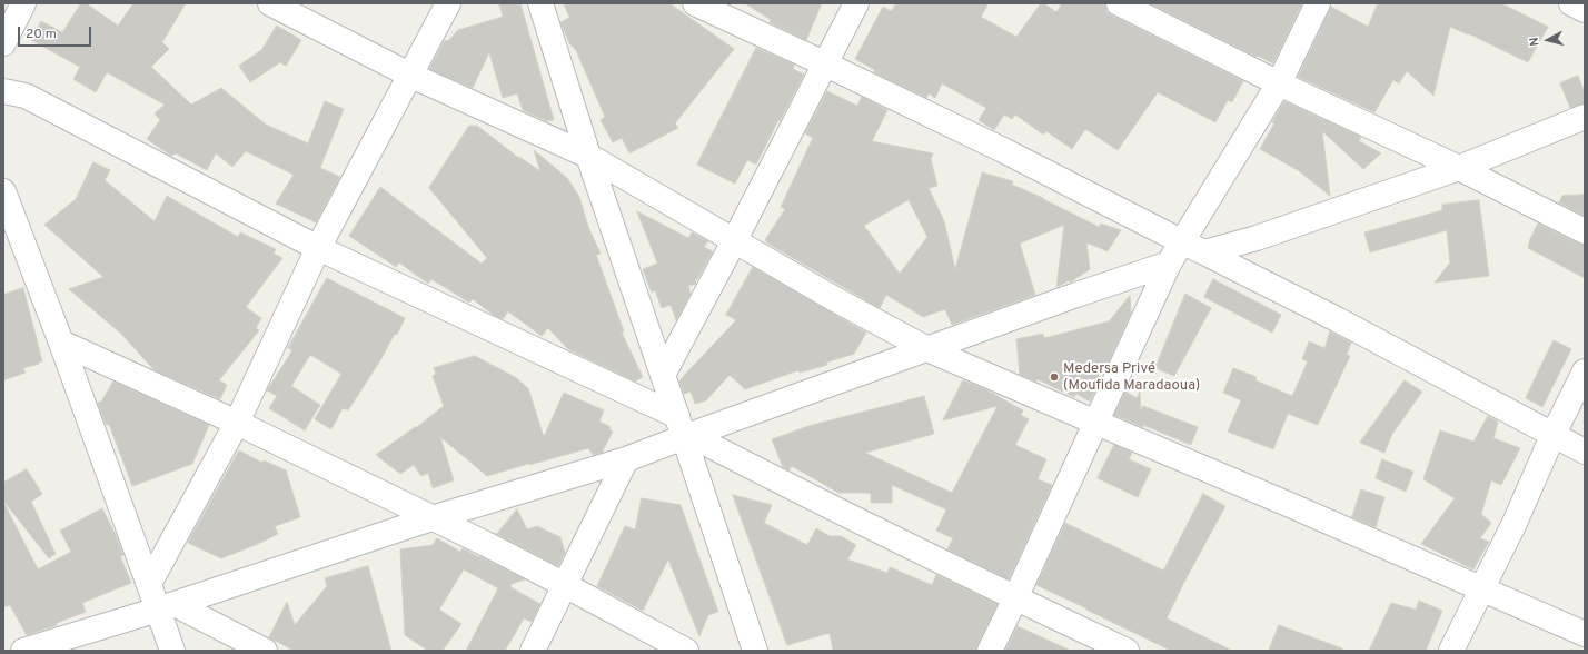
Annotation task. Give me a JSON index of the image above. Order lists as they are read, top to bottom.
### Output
{
  "places": ["Medersa Privé (Moufida Maradaoua)"],
  "scale_bar": "20 m",
  "north": "left"
}
